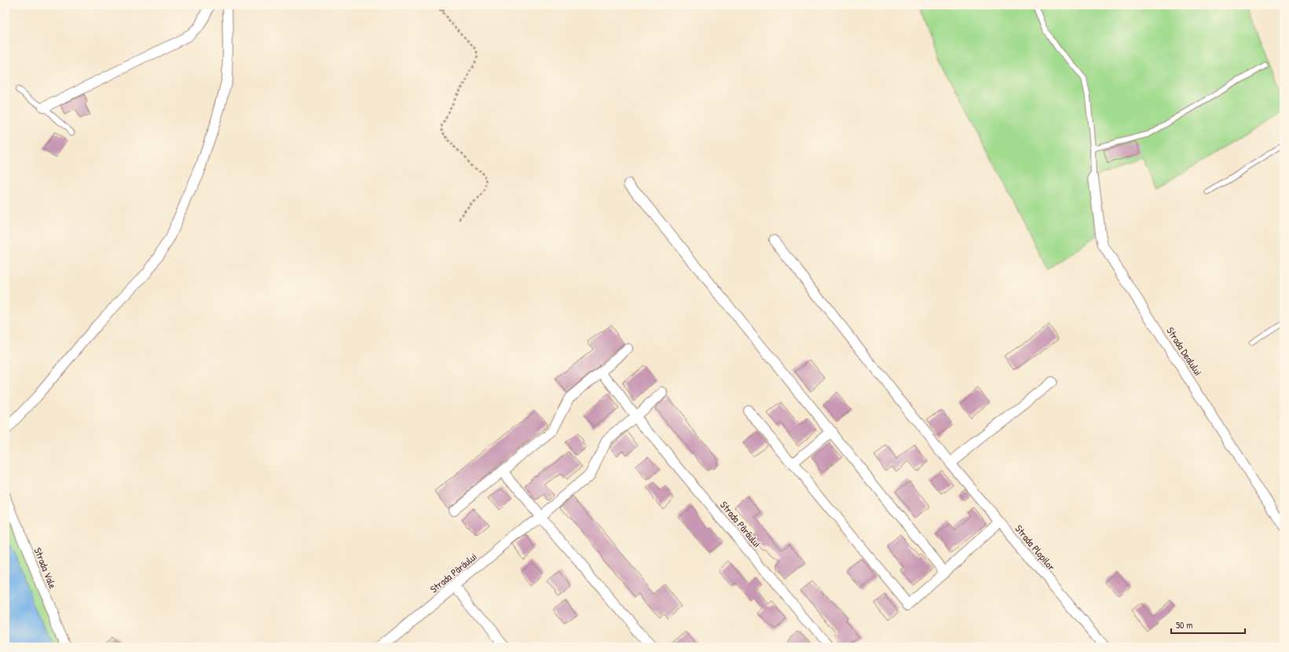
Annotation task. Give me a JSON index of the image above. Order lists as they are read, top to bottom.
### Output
{
  "streets": {
    "street": [
      "Strada Dealului",
      "Strada Pârâului",
      "Strada Plopilor",
      "Strada Vale"
    ]
  },
  "scale_bar": "50 m"
}
